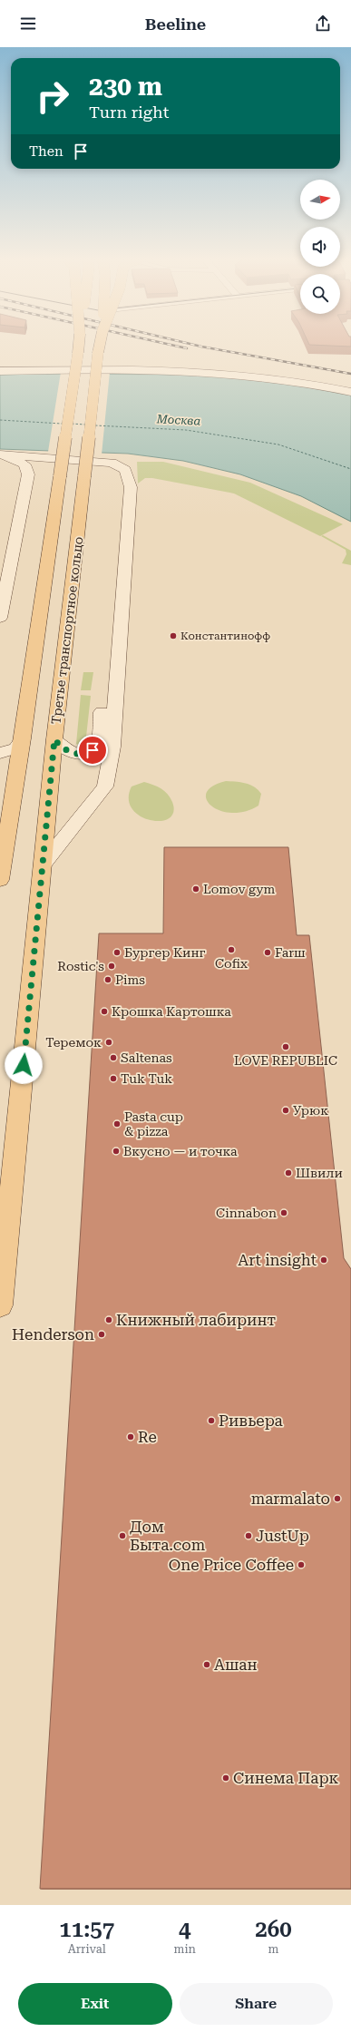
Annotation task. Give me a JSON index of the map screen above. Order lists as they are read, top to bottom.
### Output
{
  "streets": {
    "main road": ["Третье транспортное кольцо"]
  },
  "water": ["Москва"],
  "places": [
    "Константинофф",
    "Lomov gym",
    "Cofix",
    "Бургер Кинг",
    "Farш",
    "Rostic's",
    "Pims",
    "Крошка Картошка",
    "Теремок",
    "LOVE REPUBLIC",
    "Saltenas",
    "Tuk Tuk",
    "Урюк",
    "Pasta cup & pizza",
    "Вкусно — и точка",
    "Швили",
    "Cinnabon",
    "Art insight",
    "Книжный лабиринт",
    "Henderson",
    "Ривьера",
    "Re",
    "marmalato",
    "Дом Быта.com",
    "JustUp",
    "One Price Coffee",
    "Ашан",
    "Синема Парк"
  ],
  "north": "right",
  "page": {
    "header": "Beeline",
    "turn": ["230 m", "Turn right"],
    "then": "Then",
    "eta": [
      "11:57",
      "Arrival",
      "4",
      "min",
      "260",
      "m"
    ],
    "buttons": ["Exit", "Share"]
  }
}
